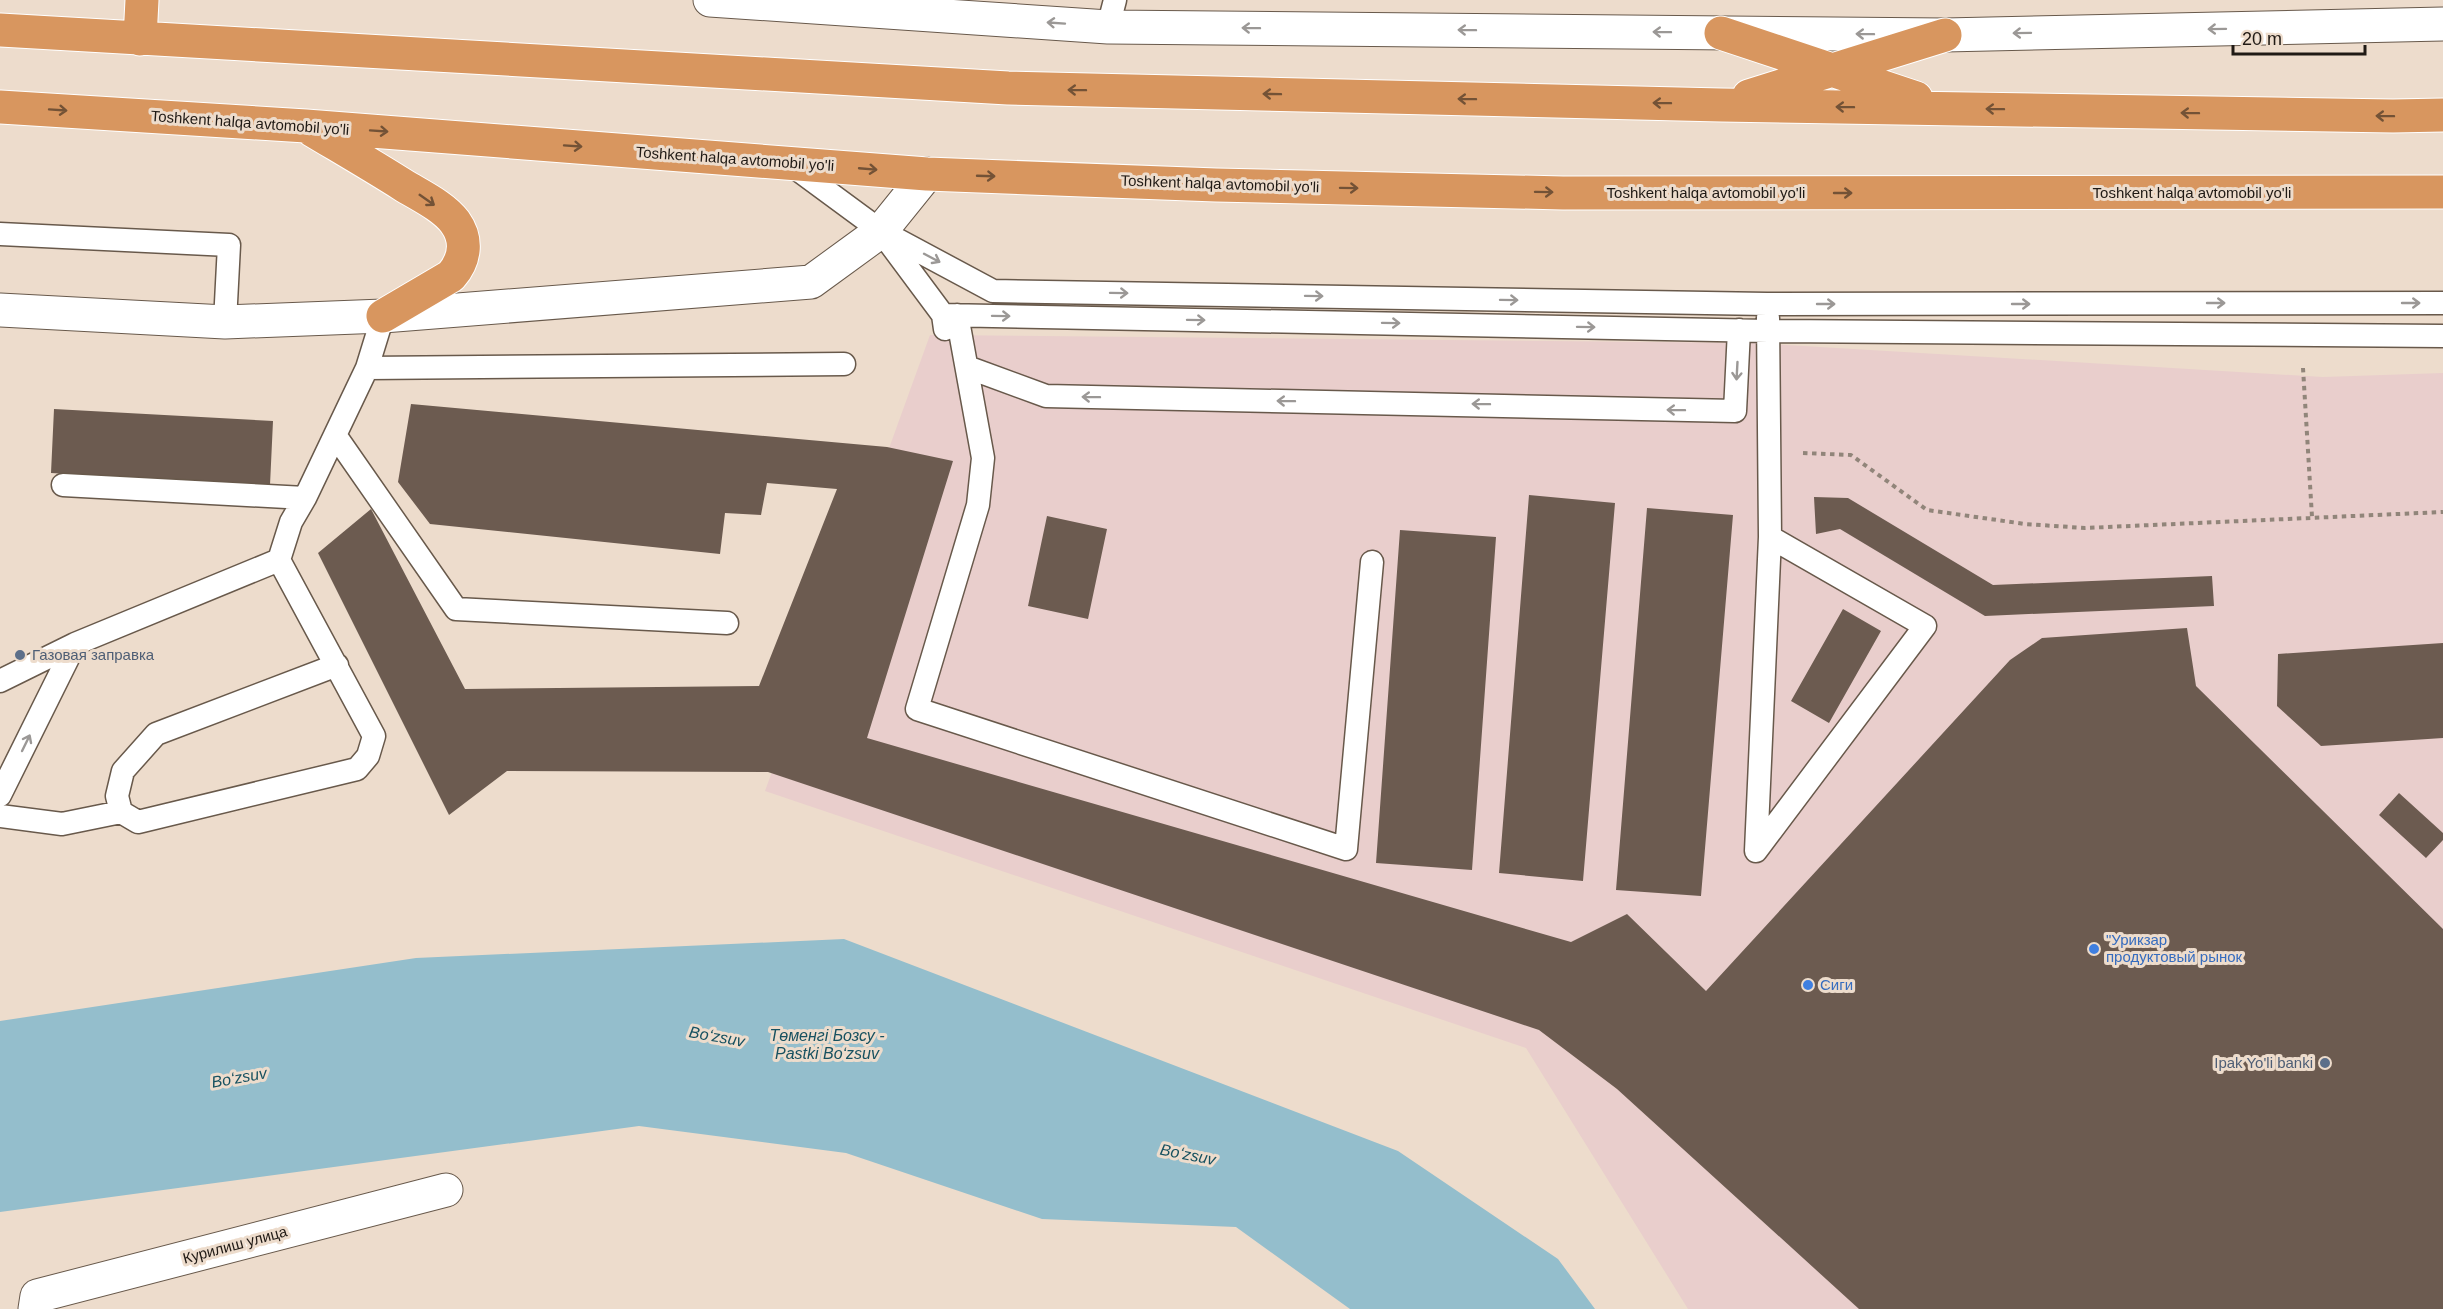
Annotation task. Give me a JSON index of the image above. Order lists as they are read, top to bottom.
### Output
{
  "streets": {
    "highway": ["Toshkent halqa avtomobil yo'li"],
    "street": ["Курилиш улица"]
  },
  "water": ["Төменгі Бозсу - Pastki Boʻzsuv", "Boʻzsuv"],
  "places": [
    "Газовая заправка",
    "\"Урикзар продуктовый рынок",
    "Сиги",
    "Ipak Yo'li banki"
  ],
  "scale_bar": "20 m"
}
